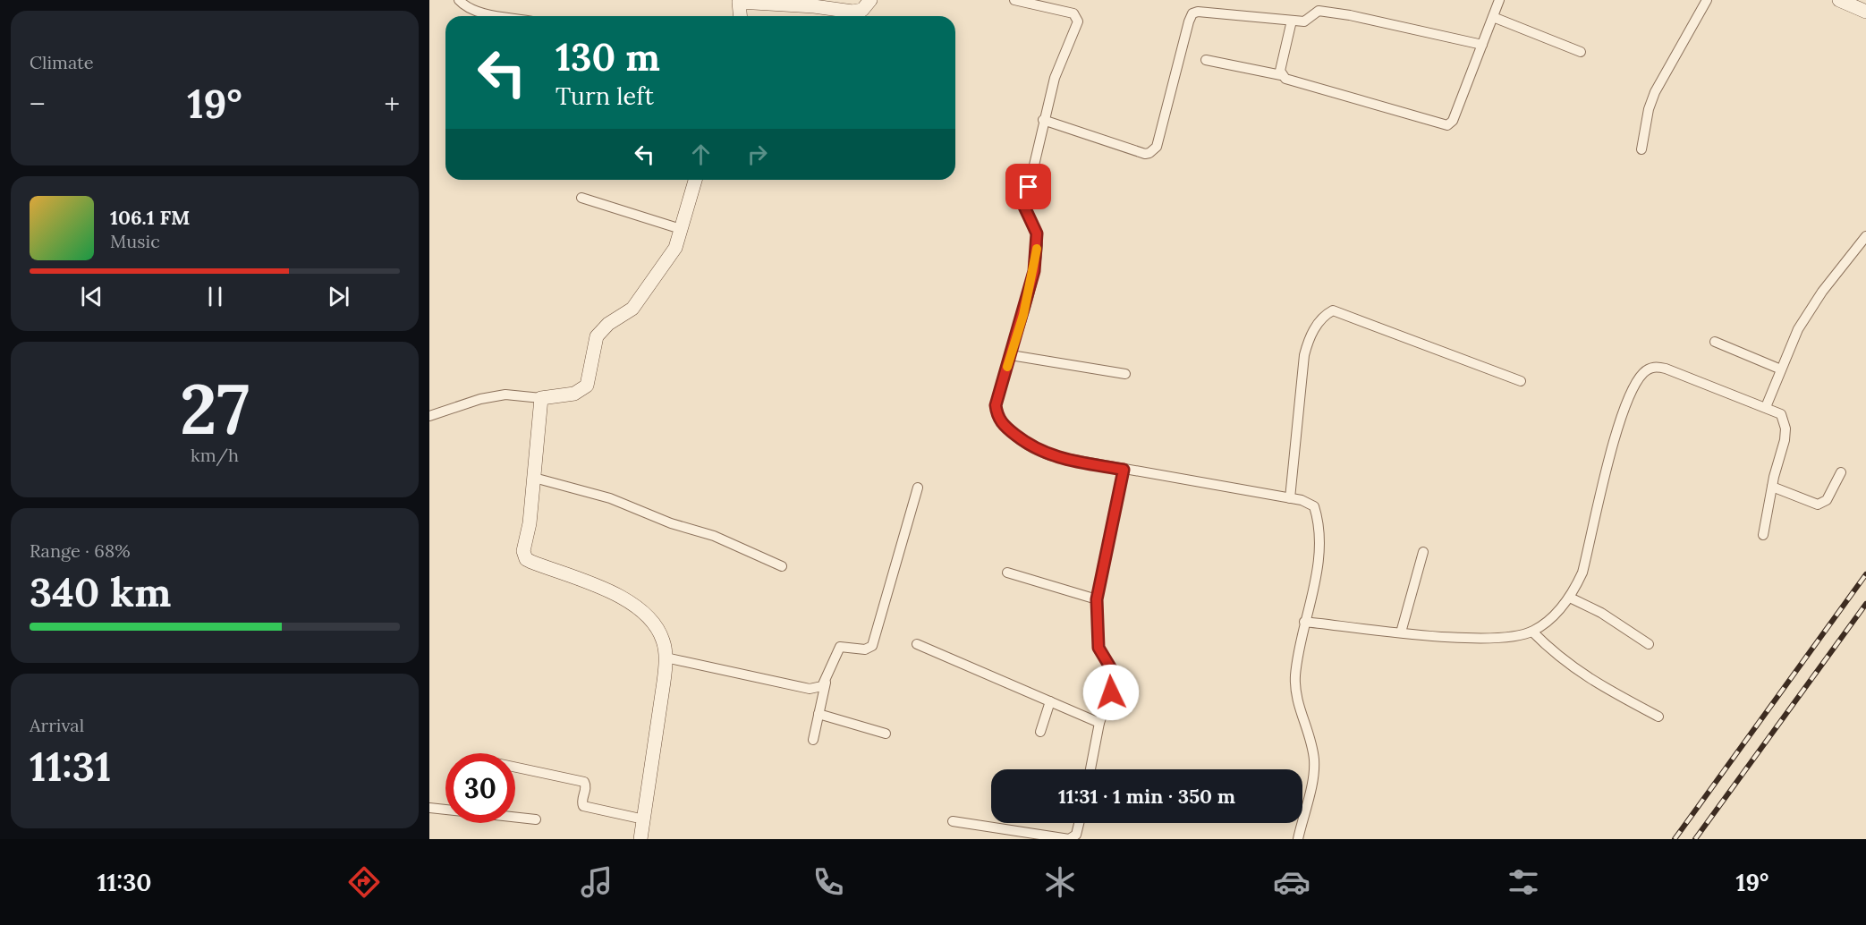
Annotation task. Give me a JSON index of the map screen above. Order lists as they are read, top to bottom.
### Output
{
  "page": {
    "tile": [
      "Climate",
      ["27", "km/h"],
      ["Range · 68%", "340 km"],
      ["Arrival", "11:31"]
    ],
    "turn": ["130 m", "Turn left"],
    "heat": ["−", "19°", "+"],
    "song": ["106.1 FM", "Music"],
    "limit": "30",
    "trip": "11:31 · 1 min · 350 m",
    "tabs": ["11:30", "19°"]
  }
}
